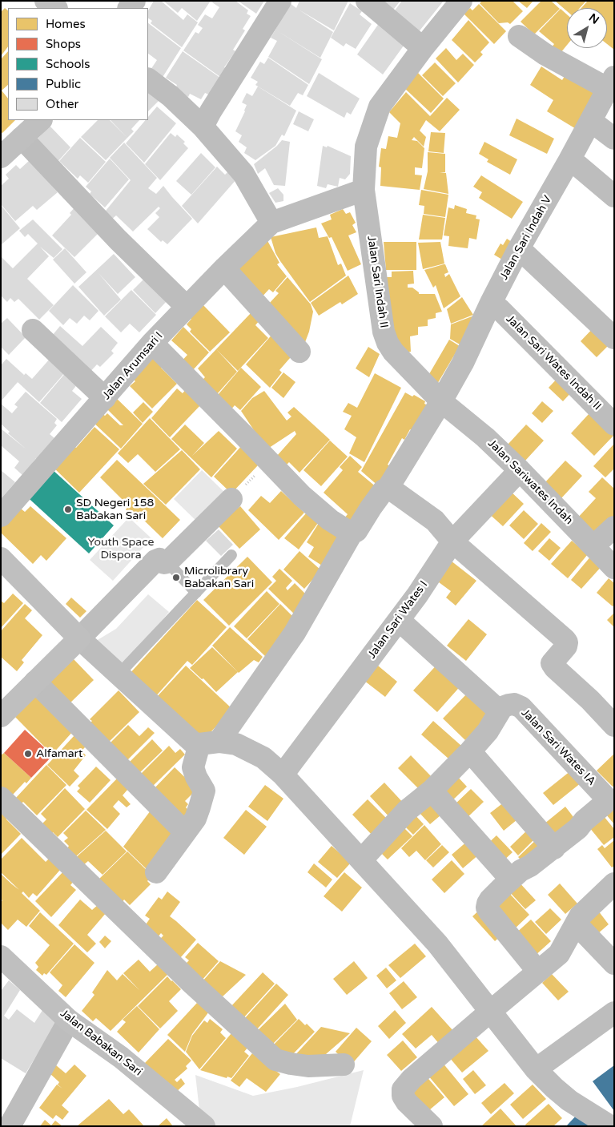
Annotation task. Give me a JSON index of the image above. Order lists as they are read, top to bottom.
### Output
{
  "streets": {
    "street": [
      "Jalan Sari Indah V",
      "Jalan Sari Indah II",
      "Jalan Sari Wates Indah II",
      "Jalan Arumsari I",
      "Jalan Sariwates Indah",
      "Jalan Sari Wates I",
      "Jalan Sari Wates IA",
      "Jalan Babakan Sari"
    ]
  },
  "crossings": [
    ["Jalan Sari Indah V", "Jalan Sari Indah II"],
    ["Jalan Sari Indah V", "Jalan Sari Wates Indah II"],
    ["Jalan Sari Indah V", "Jalan Sariwates Indah"],
    ["Jalan Sari Indah II", "Jalan Sariwates Indah"],
    ["Jalan Sariwates Indah", "Jalan Sari Wates I"]
  ],
  "parks": ["Youth Space Dispora"],
  "places": ["SD Negeri 158 Babakan Sari", "Microlibrary Babakan Sari", "Alfamart"],
  "legend": [
    "Homes",
    "Shops",
    "Schools",
    "Public",
    "Other"
  ],
  "north": "top right"
}
